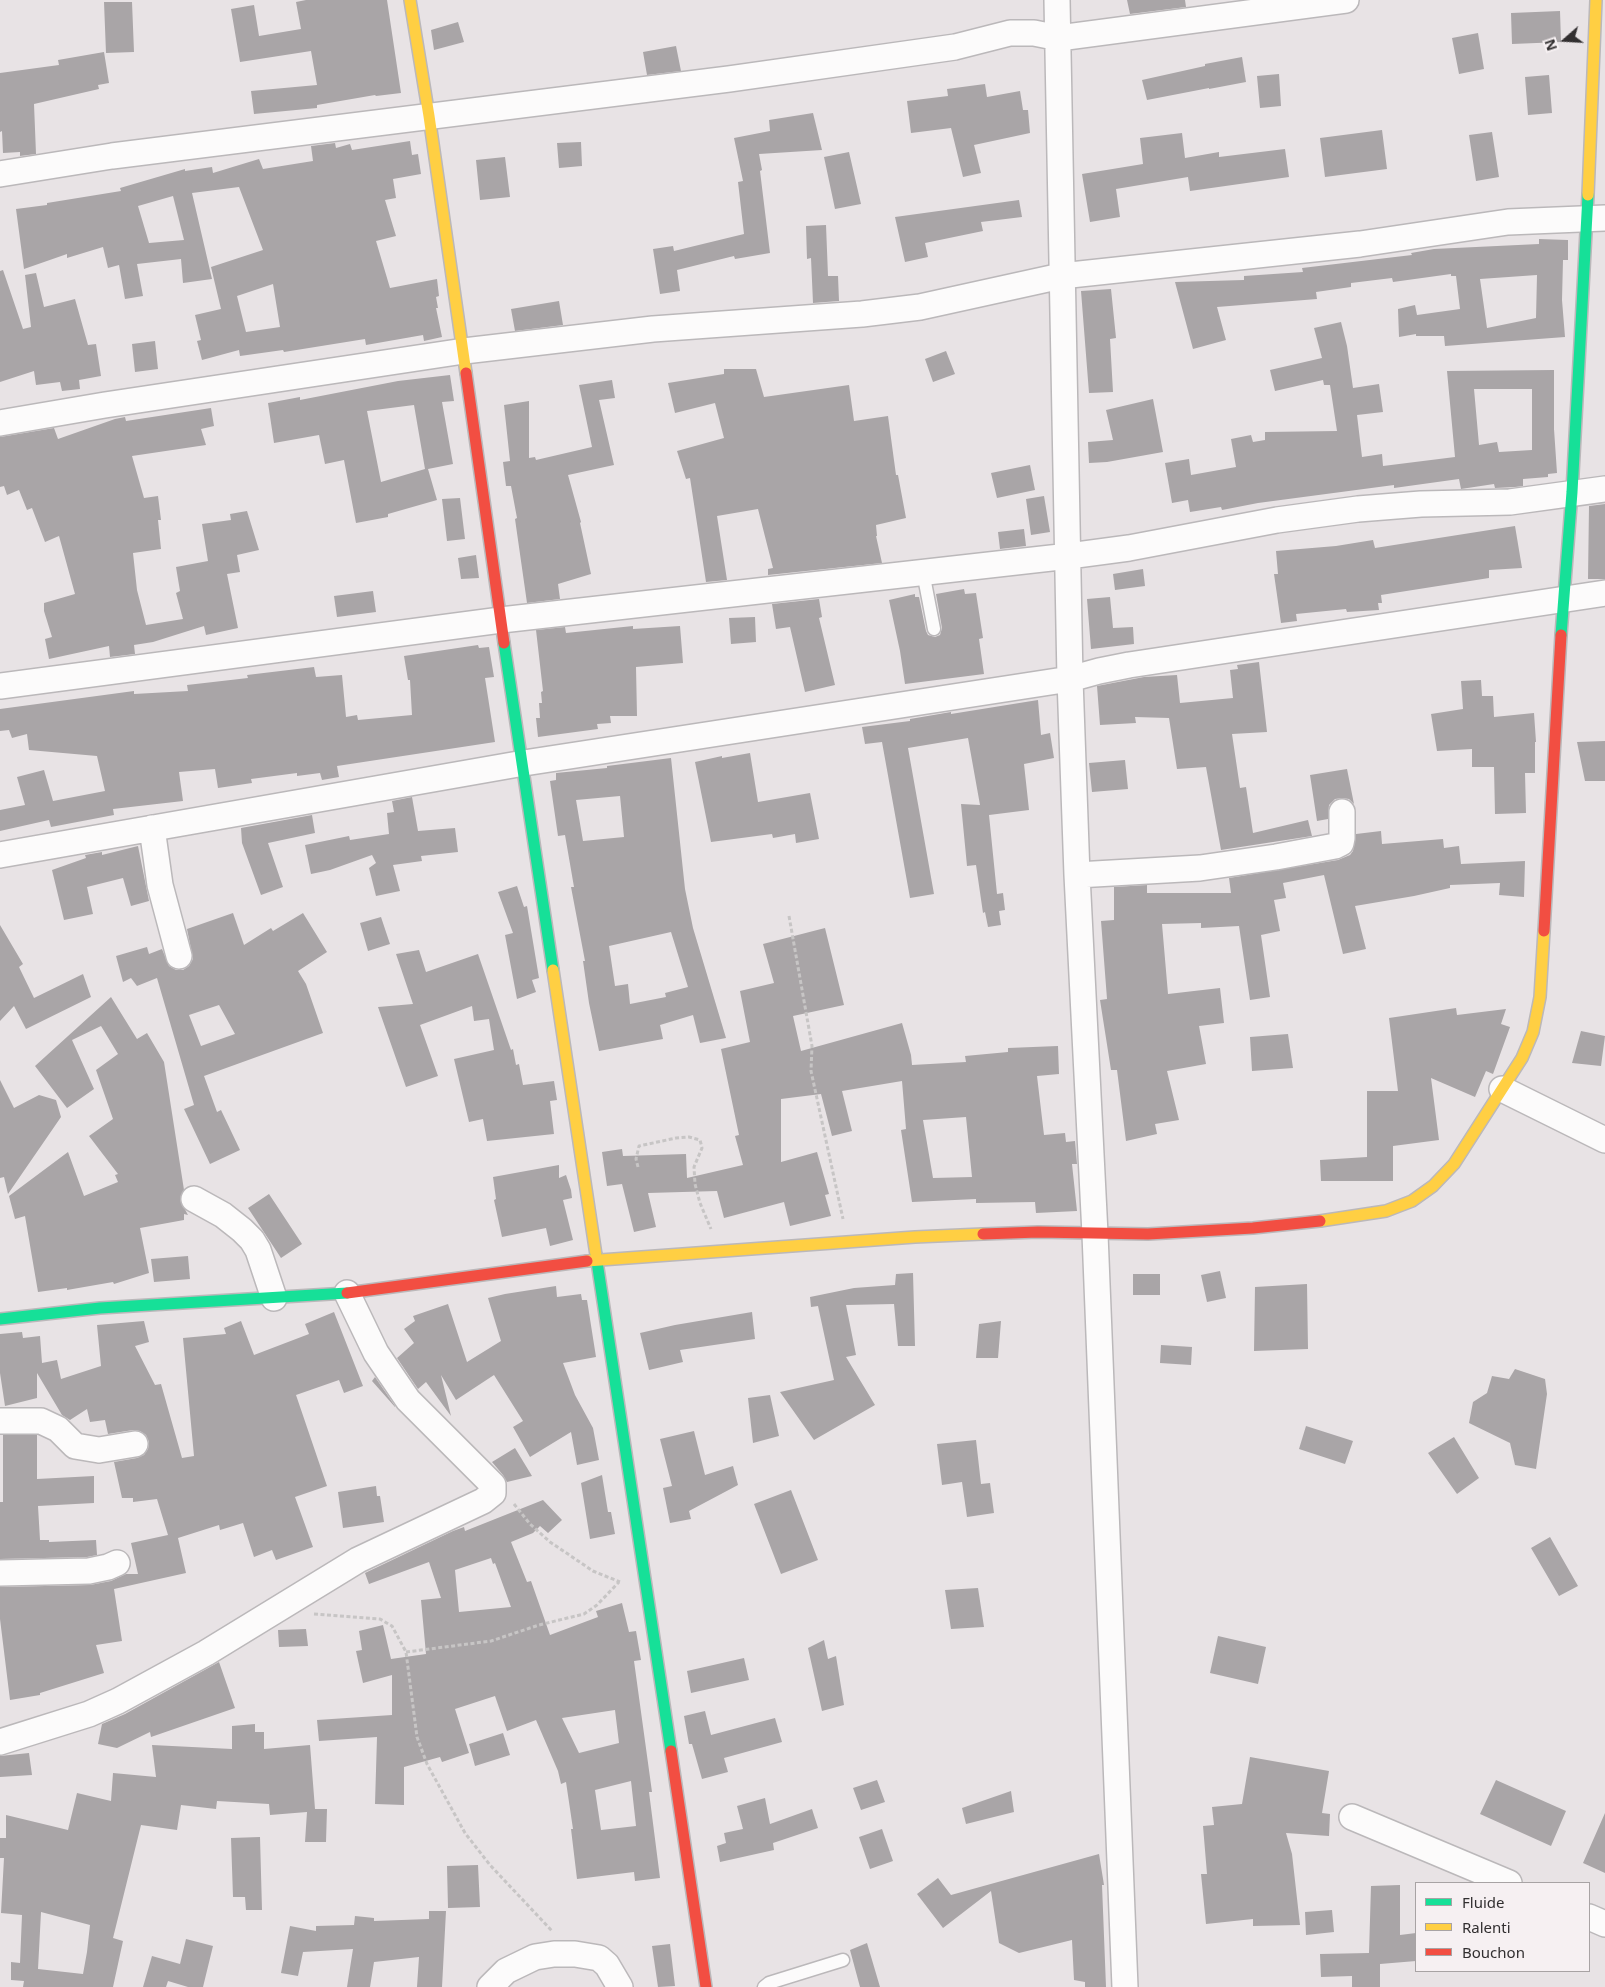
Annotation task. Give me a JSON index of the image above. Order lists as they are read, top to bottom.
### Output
{
  "legend": ["Fluide", "Ralenti", "Bouchon"],
  "north": "left"
}
